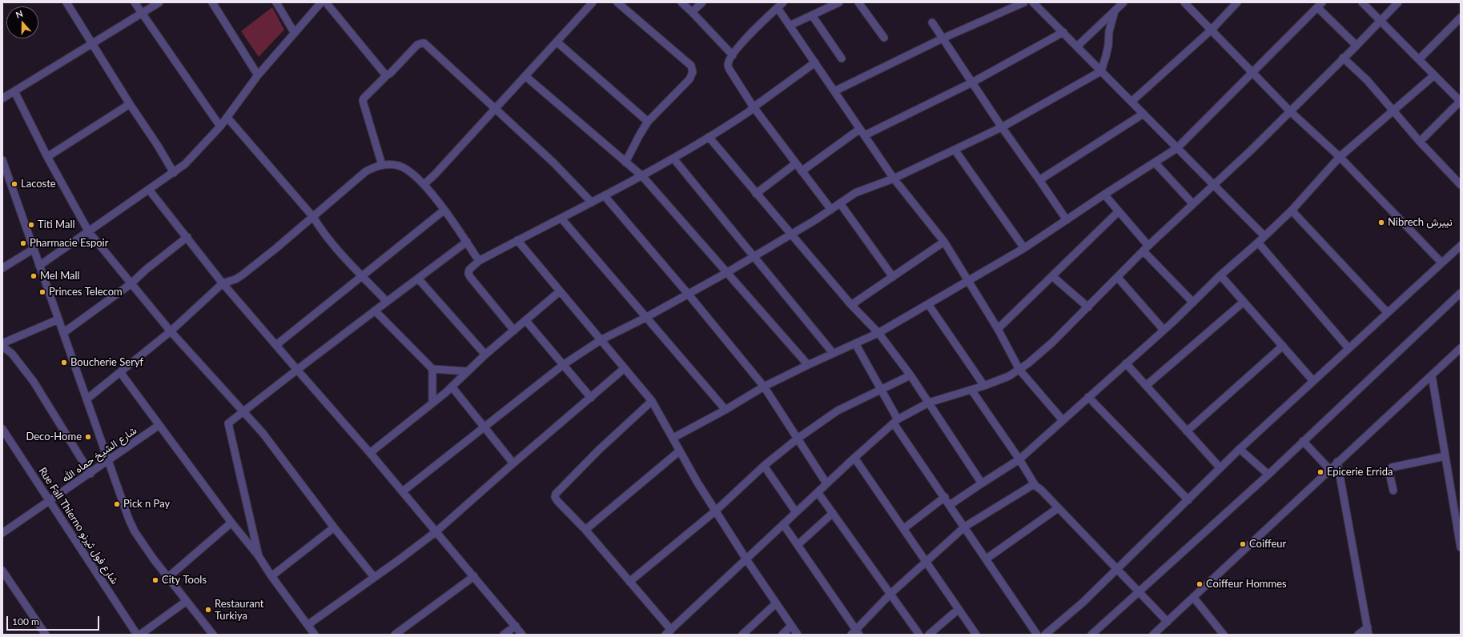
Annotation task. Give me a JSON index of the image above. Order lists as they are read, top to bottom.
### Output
{
  "streets": {
    "street": ["شارع الشيخ حماه الله", "Rue Fall Thierno شارع فول ثيرنو"]
  },
  "crossings": [
    ["شارع الشيخ حماه الله", "Rue Fall Thierno شارع فول ثيرنو"]
  ],
  "places": [
    "Lacoste",
    "Nibrech نيبرش",
    "Titi Mall",
    "Pharmacie Espoir",
    "Mel Mall",
    "Princes Telecom",
    "Boucherie Seryf",
    "Deco-Home",
    "Epicerie Errida",
    "Pick n Pay",
    "Coiffeur",
    "City Tools",
    "Coiffeur Hommes",
    "Restaurant Turkiya"
  ],
  "scale_bar": "100 m",
  "north": "top"
}
